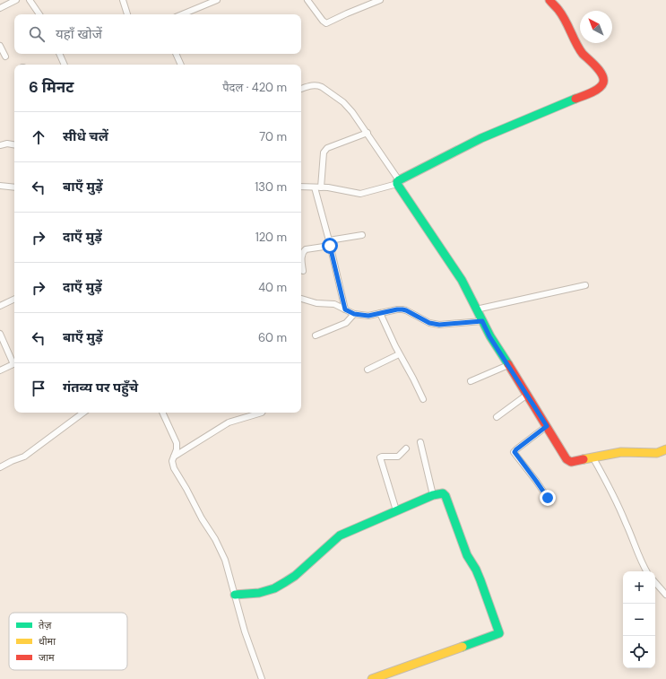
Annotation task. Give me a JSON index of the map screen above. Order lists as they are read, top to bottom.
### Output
{
  "legend": ["तेज़", "धीमा", "जाम"],
  "north": "top left",
  "page": {
    "search": "यहाँ खोजें",
    "heading": ["6 मिनट", "पैदल · 420 m"],
    "list": [
      ["सीधे चलें", "70 m"],
      ["बाएँ मुड़ें", "130 m"],
      ["दाएँ मुड़ें", "120 m"],
      ["दाएँ मुड़ें", "40 m"],
      ["बाएँ मुड़ें", "60 m"],
      "गंतव्य पर पहुँचे"
    ],
    "map_buttons": ["+", "−"]
  }
}
